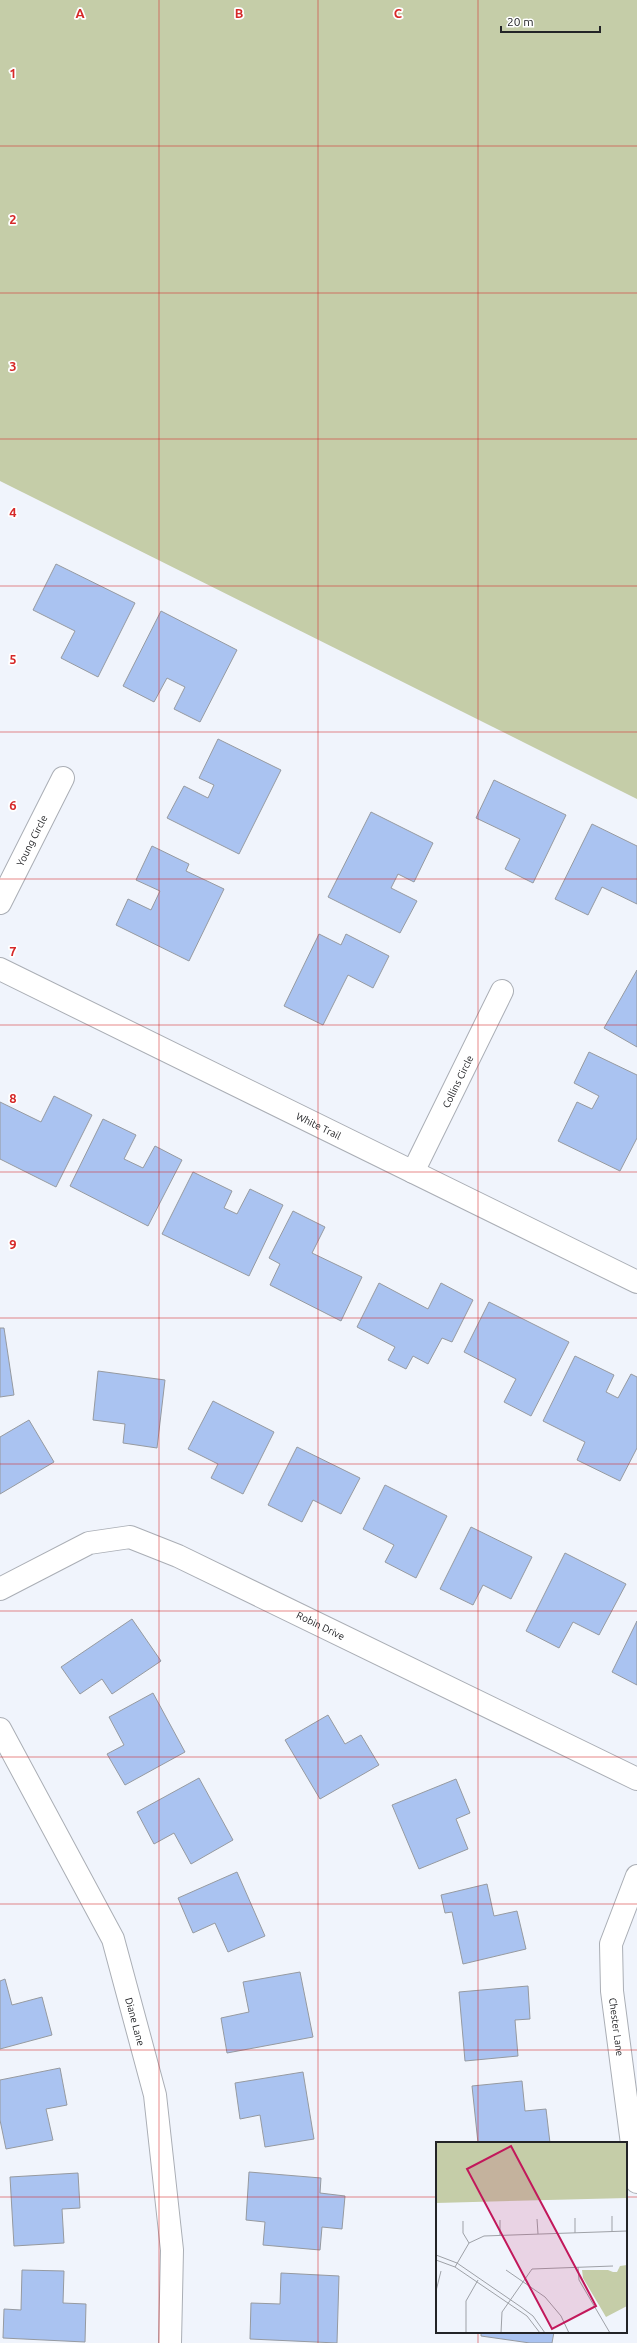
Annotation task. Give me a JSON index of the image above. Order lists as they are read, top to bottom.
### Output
{
  "streets": {
    "street": [
      "Young Circle",
      "Collins Circle",
      "White Trail",
      "Robin Drive",
      "Diane Lane",
      "Chester Lane"
    ]
  },
  "crossings": [
    ["Collins Circle", "White Trail"]
  ],
  "scale_bar": "20 m",
  "grid": {
    "columns": ["A", "B", "C"],
    "rows": [
      "1",
      "2",
      "3",
      "4",
      "5",
      "6",
      "7",
      "8",
      "9"
    ]
  }
}
